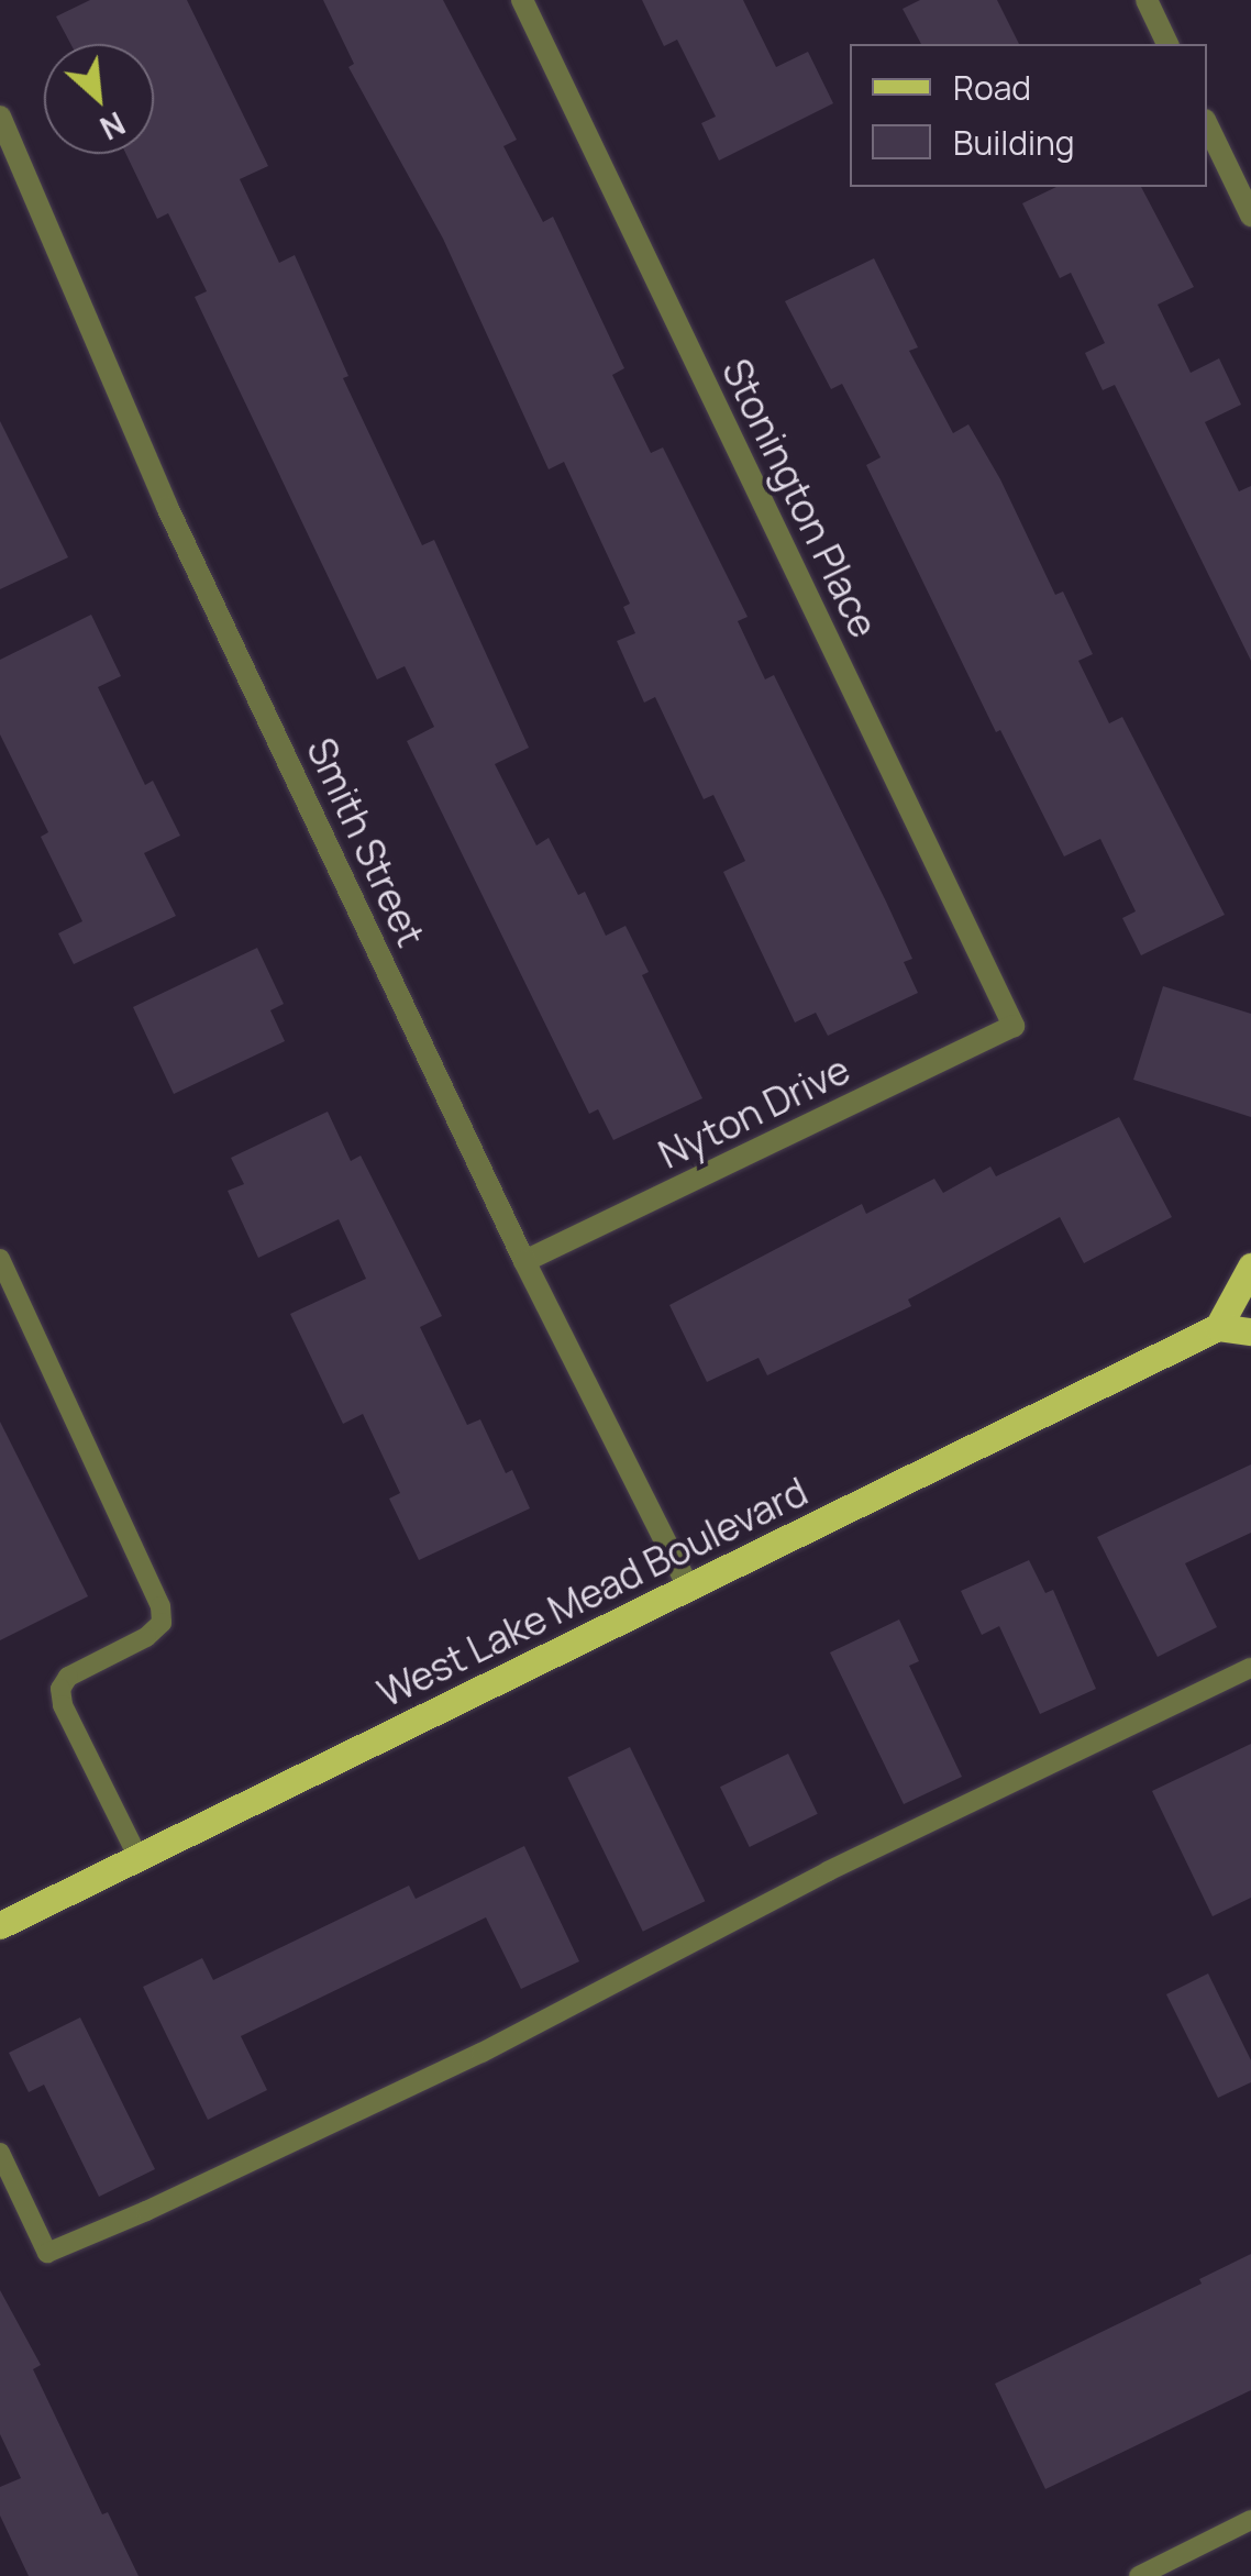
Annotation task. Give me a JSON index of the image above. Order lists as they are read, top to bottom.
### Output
{
  "streets": {
    "main road": ["West Lake Mead Boulevard"],
    "street": ["Stonington Place", "Smith Street", "Nyton Drive"]
  },
  "crossings": [
    ["Stonington Place", "Nyton Drive"],
    ["Smith Street", "Nyton Drive"],
    ["Smith Street", "West Lake Mead Boulevard"]
  ],
  "legend": ["Road", "Building"],
  "north": "bottom right"
}
